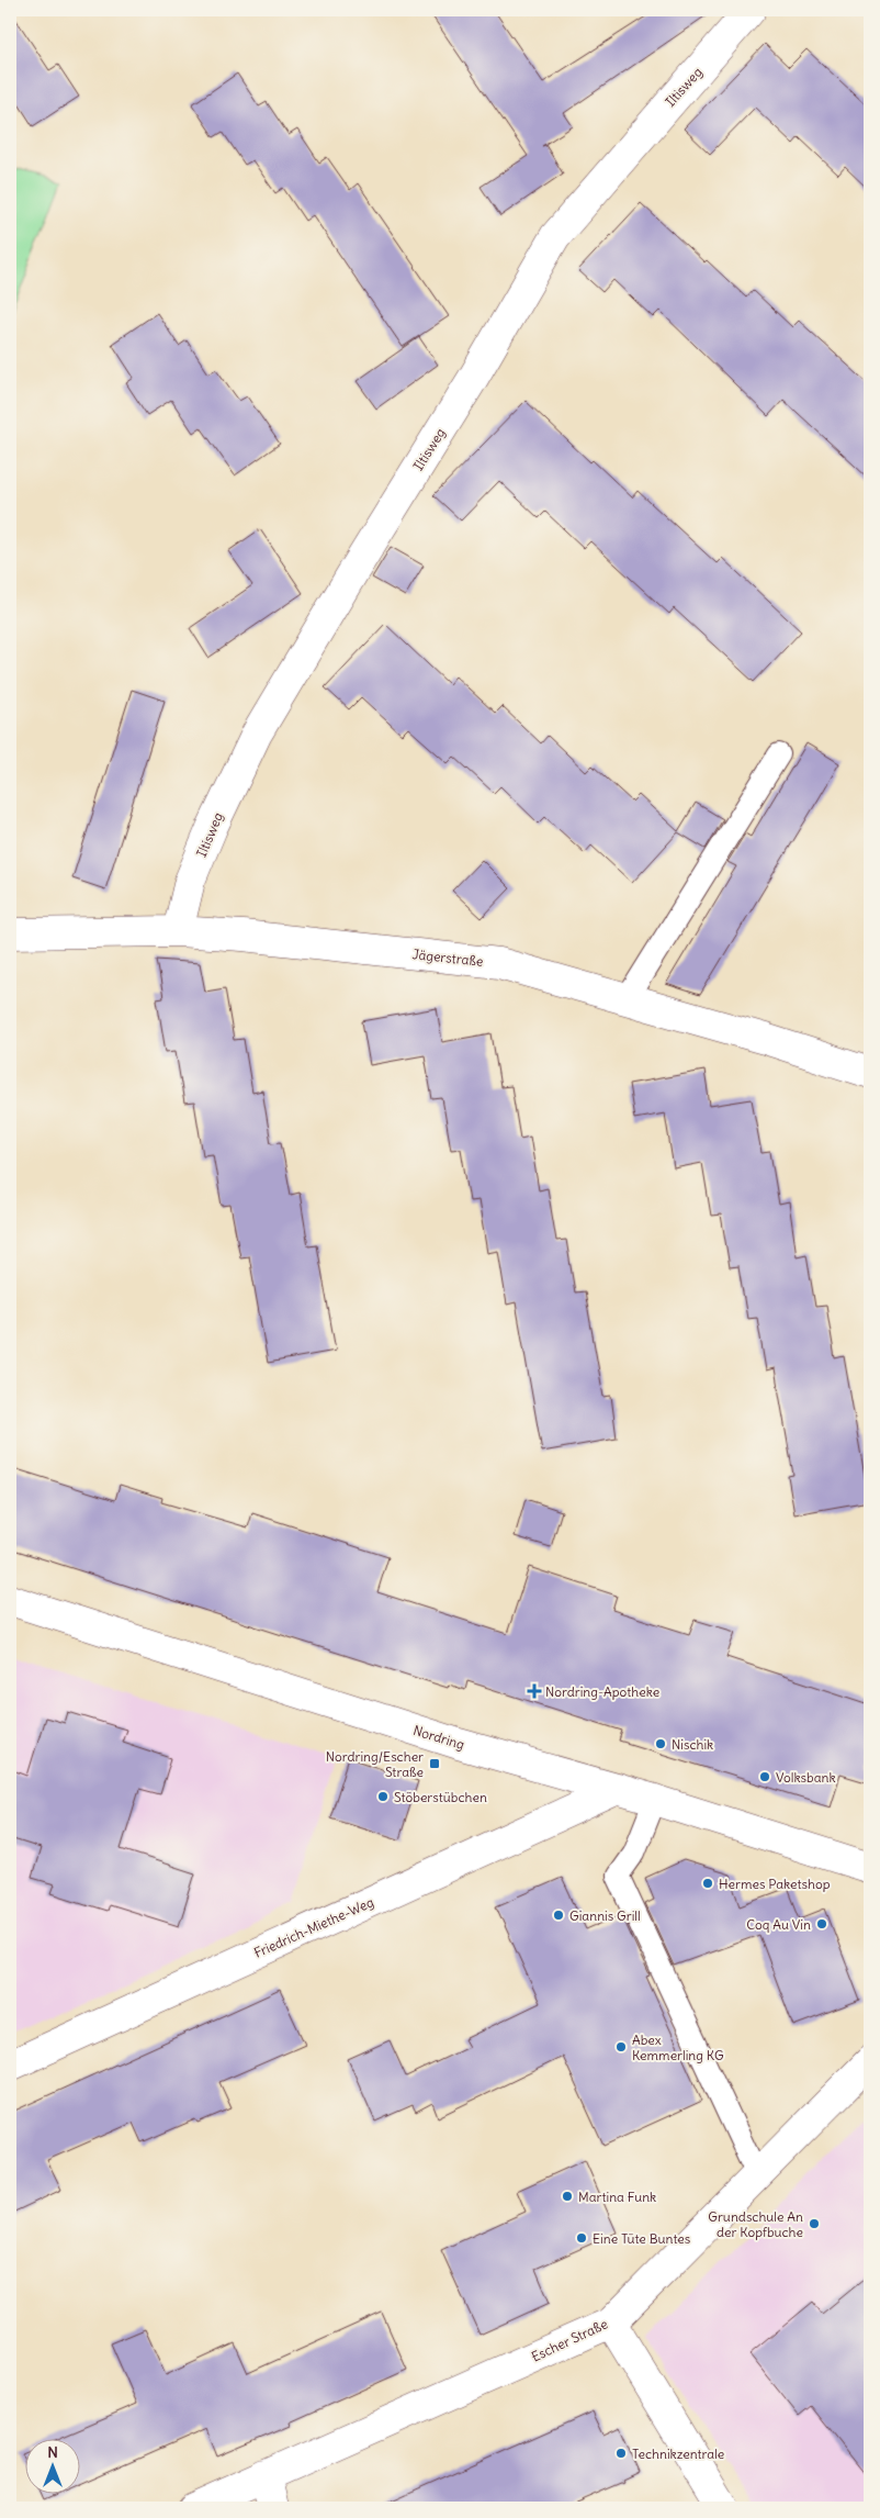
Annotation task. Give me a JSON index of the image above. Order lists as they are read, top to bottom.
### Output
{
  "streets": {
    "street": [
      "Iltisweg",
      "Jägerstraße",
      "Nordring",
      "Friedrich-Miethe-Weg",
      "Escher Straße"
    ]
  },
  "crossings": [
    ["Iltisweg", "Jägerstraße"],
    ["Nordring", "Friedrich-Miethe-Weg"]
  ],
  "places": {
    "health": ["Nordring-Apotheke"],
    "other": [
      "Nischik",
      "Volksbank",
      "Stöberstübchen",
      "Hermes Paketshop",
      "Giannis Grill",
      "Coq Au Vin",
      "Abex Kemmerling KG",
      "Martina Funk",
      "Grundschule An der Kopfbuche",
      "Eine Tüte Buntes",
      "Technikzentrale"
    ],
    "transit": ["Nordring/Escher Straße"]
  },
  "north": "top"
}
